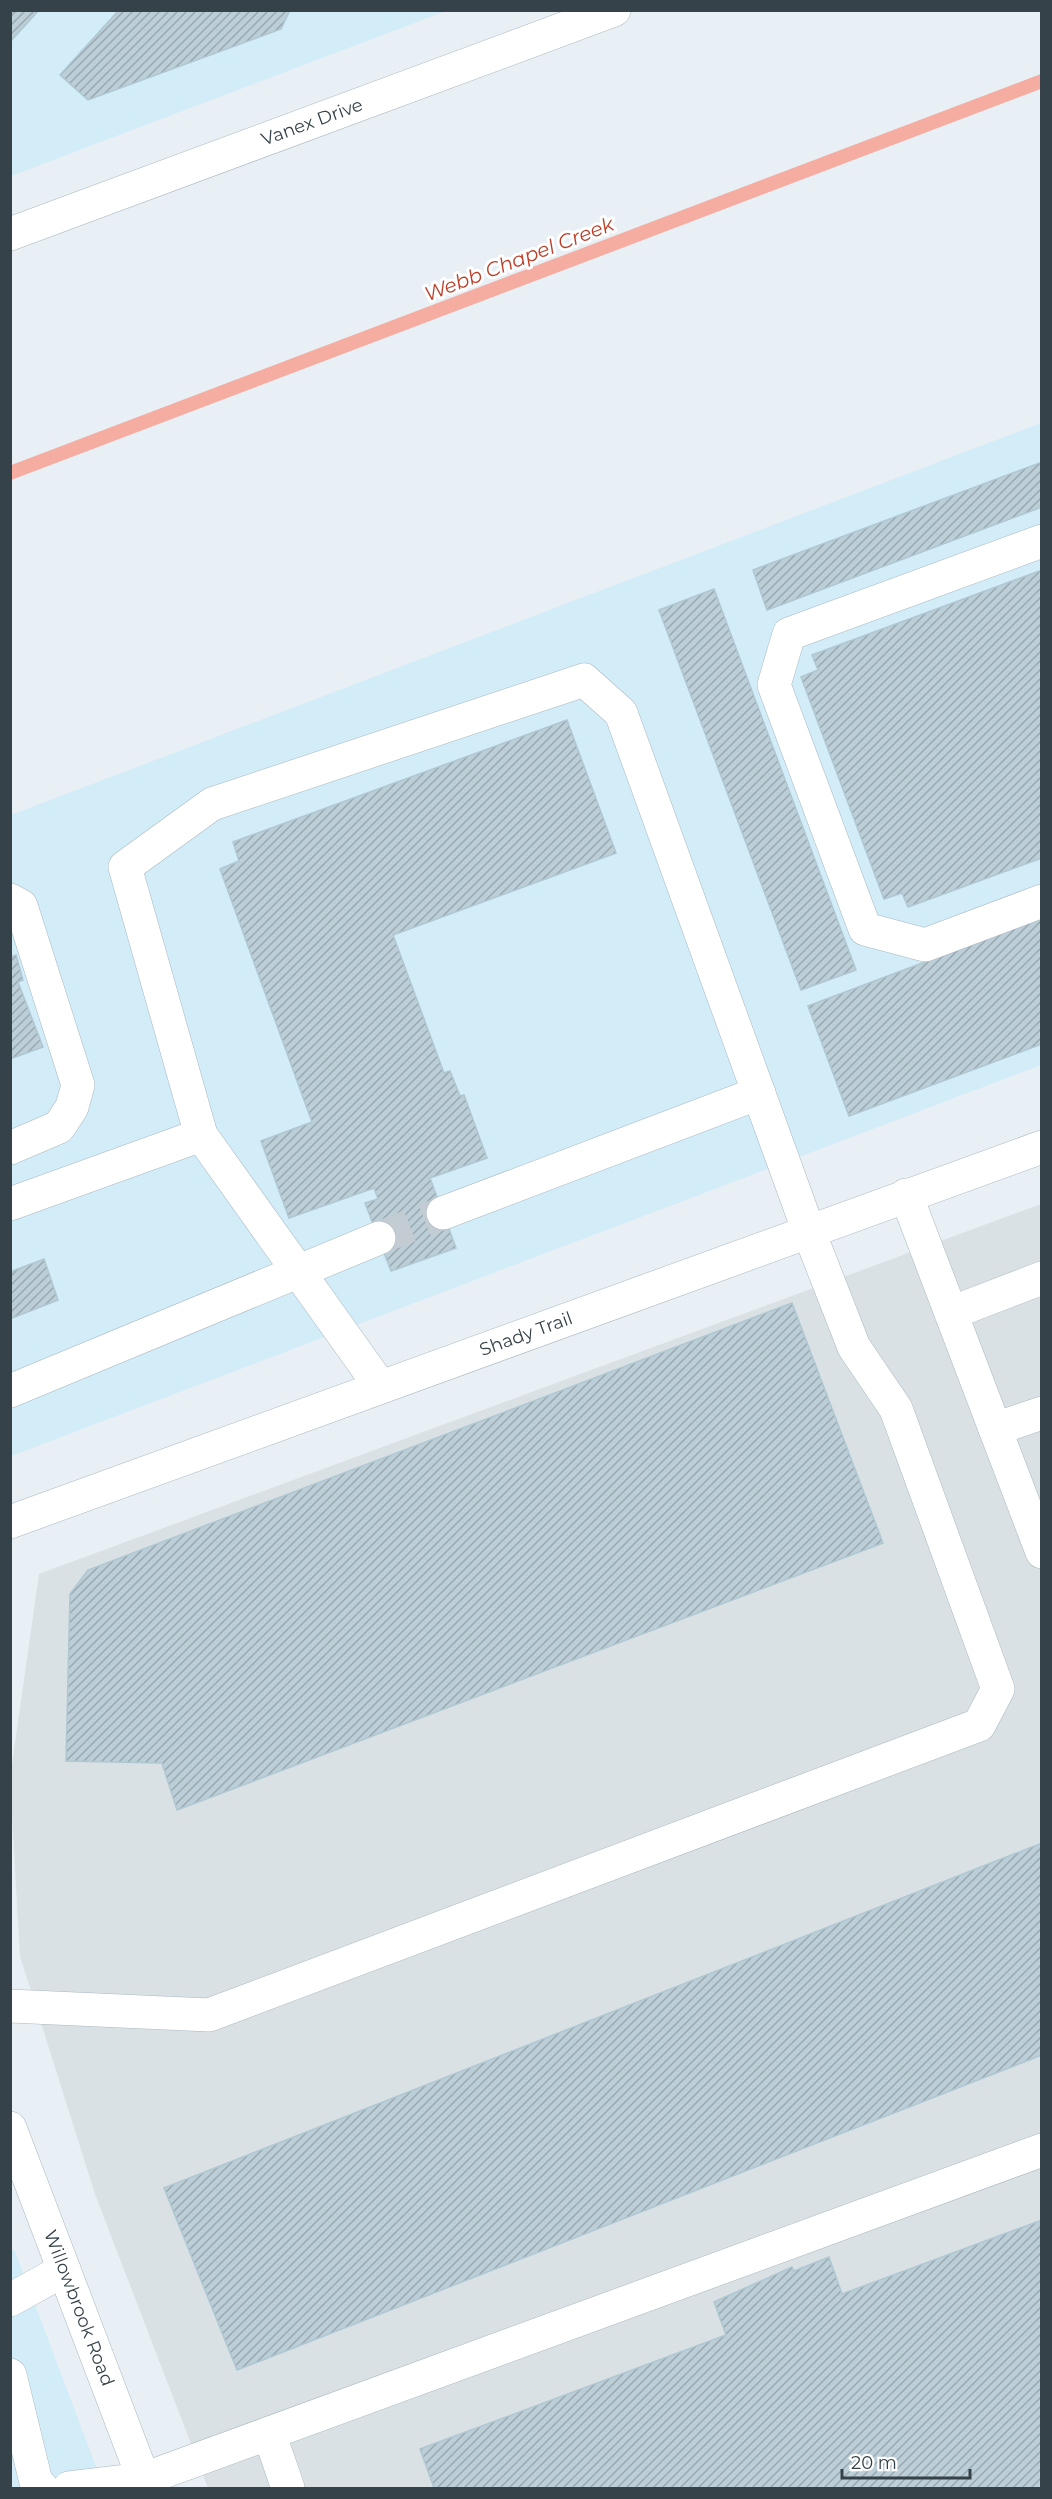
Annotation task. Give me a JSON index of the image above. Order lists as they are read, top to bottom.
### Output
{
  "streets": {
    "street": ["Vanex Drive", "Shady Trail", "Willowbrook Road"]
  },
  "water": ["Webb Chapel Creek"],
  "scale_bar": "20 m"
}
